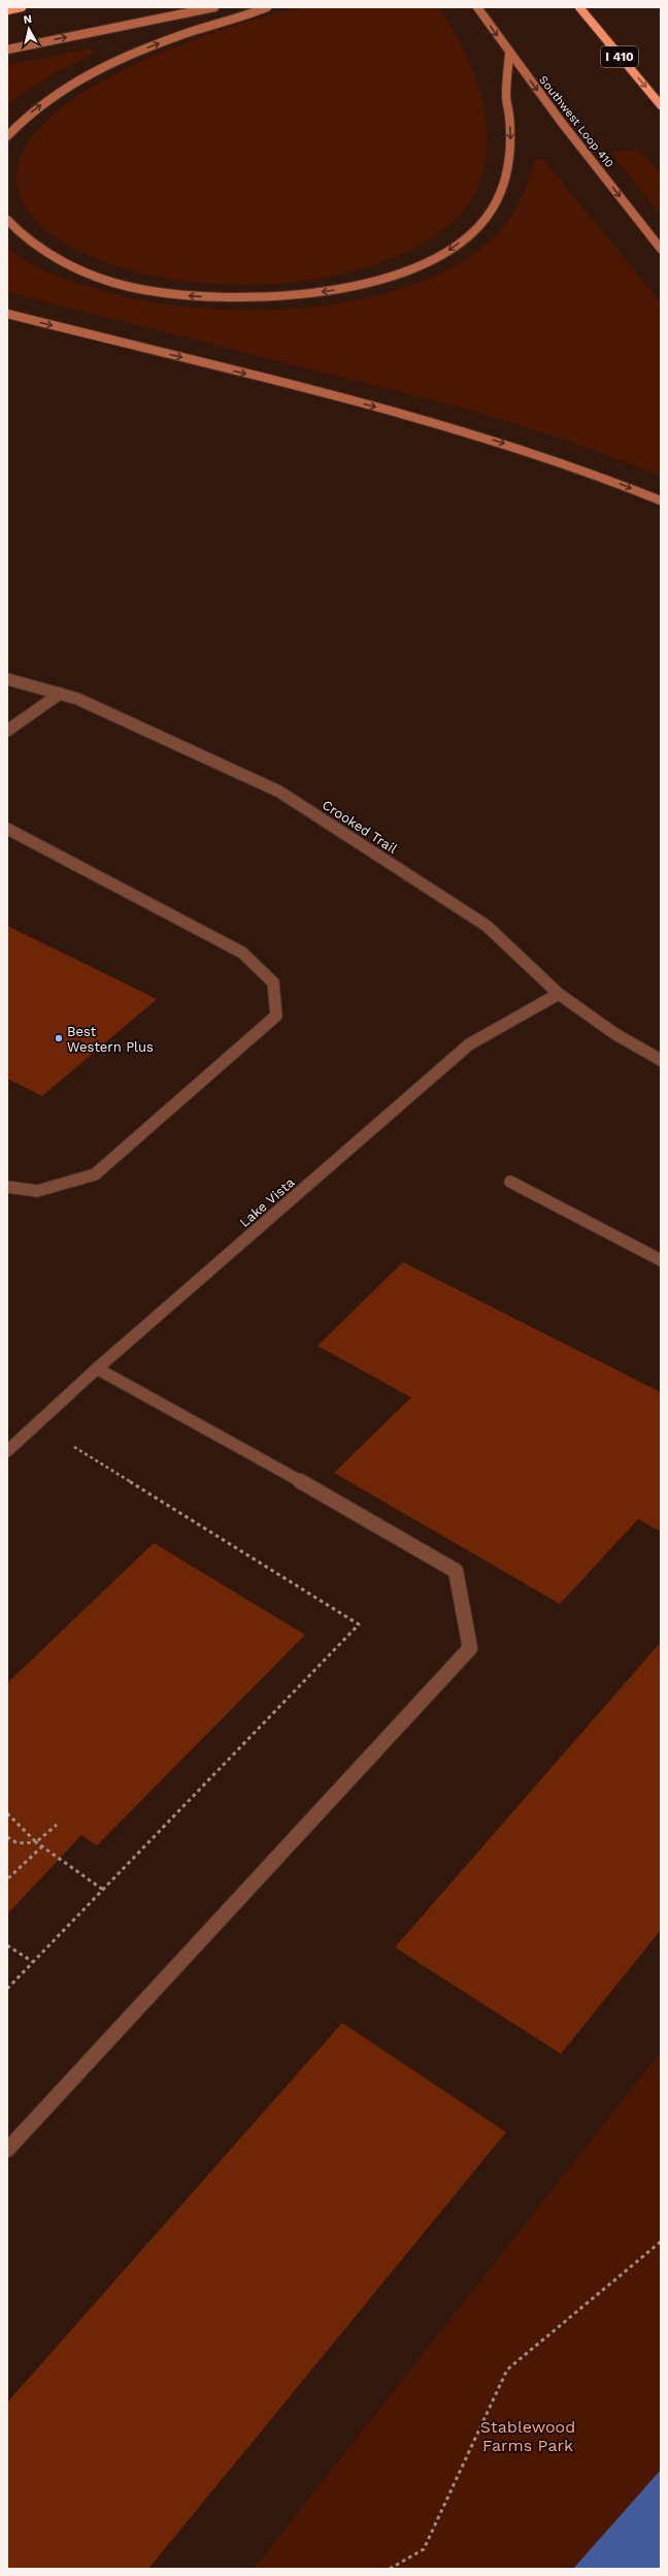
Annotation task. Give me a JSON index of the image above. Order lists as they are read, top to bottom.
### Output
{
  "streets": {
    "highway": ["I 410"],
    "main road": ["Southwest Loop 410"],
    "street": ["Crooked Trail", "Lake Vista"]
  },
  "crossings": [
    ["Crooked Trail", "Lake Vista"]
  ],
  "one_way": ["Southwest Loop 410"],
  "parks": ["Stablewood Farms Park"],
  "places": ["Best Western Plus"],
  "north": "top"
}
